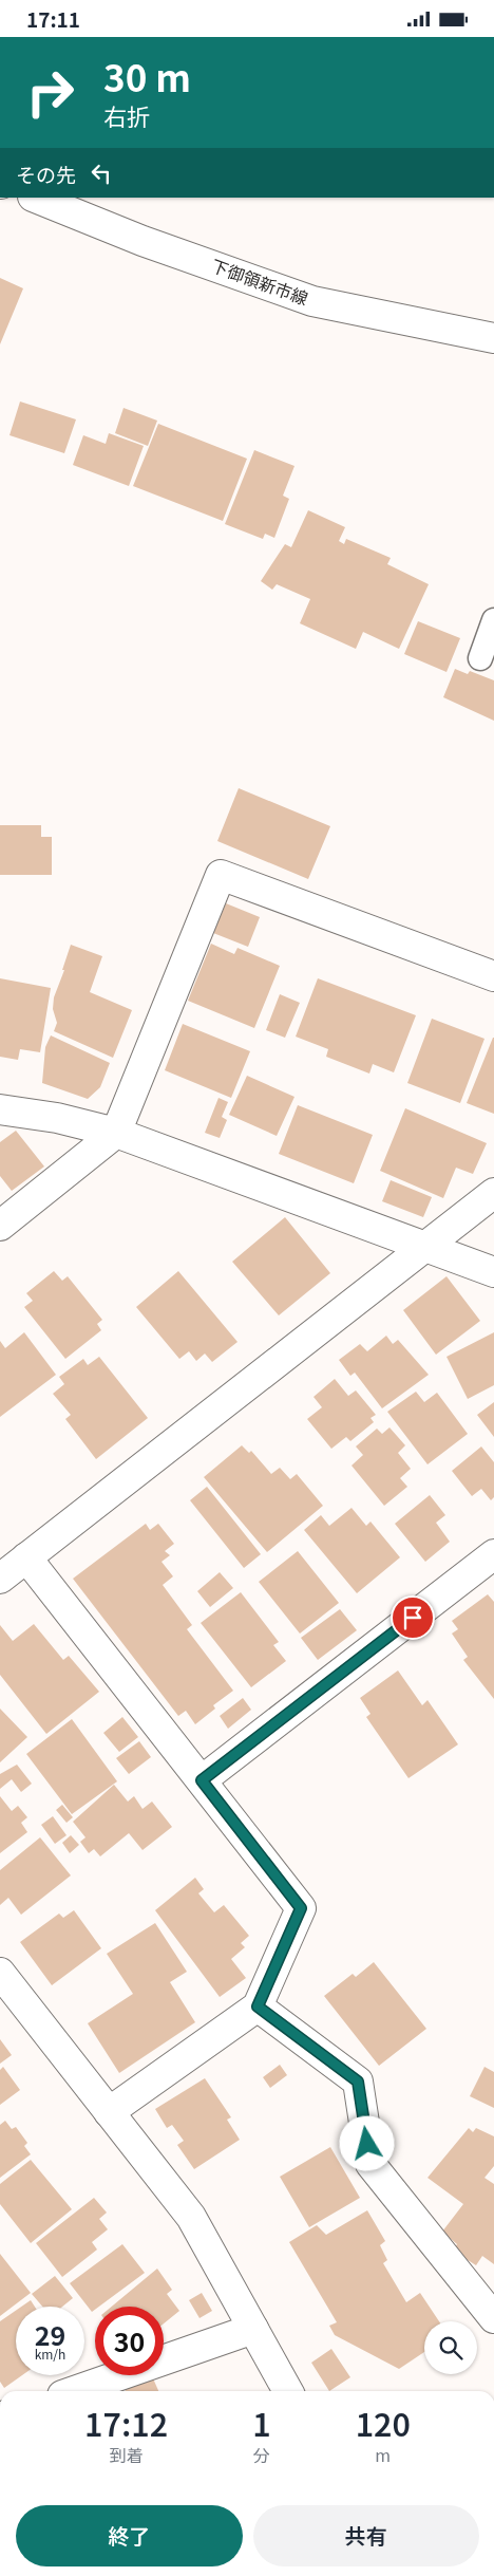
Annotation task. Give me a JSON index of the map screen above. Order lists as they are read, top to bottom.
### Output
{
  "streets": {
    "street": ["下御領新市線"]
  },
  "page": {
    "status": "17:11",
    "turn": ["30 m", "右折"],
    "then": "その先",
    "speed": "29 km/h",
    "limit": "30",
    "eta": [
      "17:12",
      "到着",
      "1",
      "分",
      "120",
      "m"
    ],
    "buttons": ["終了", "共有"]
  }
}
